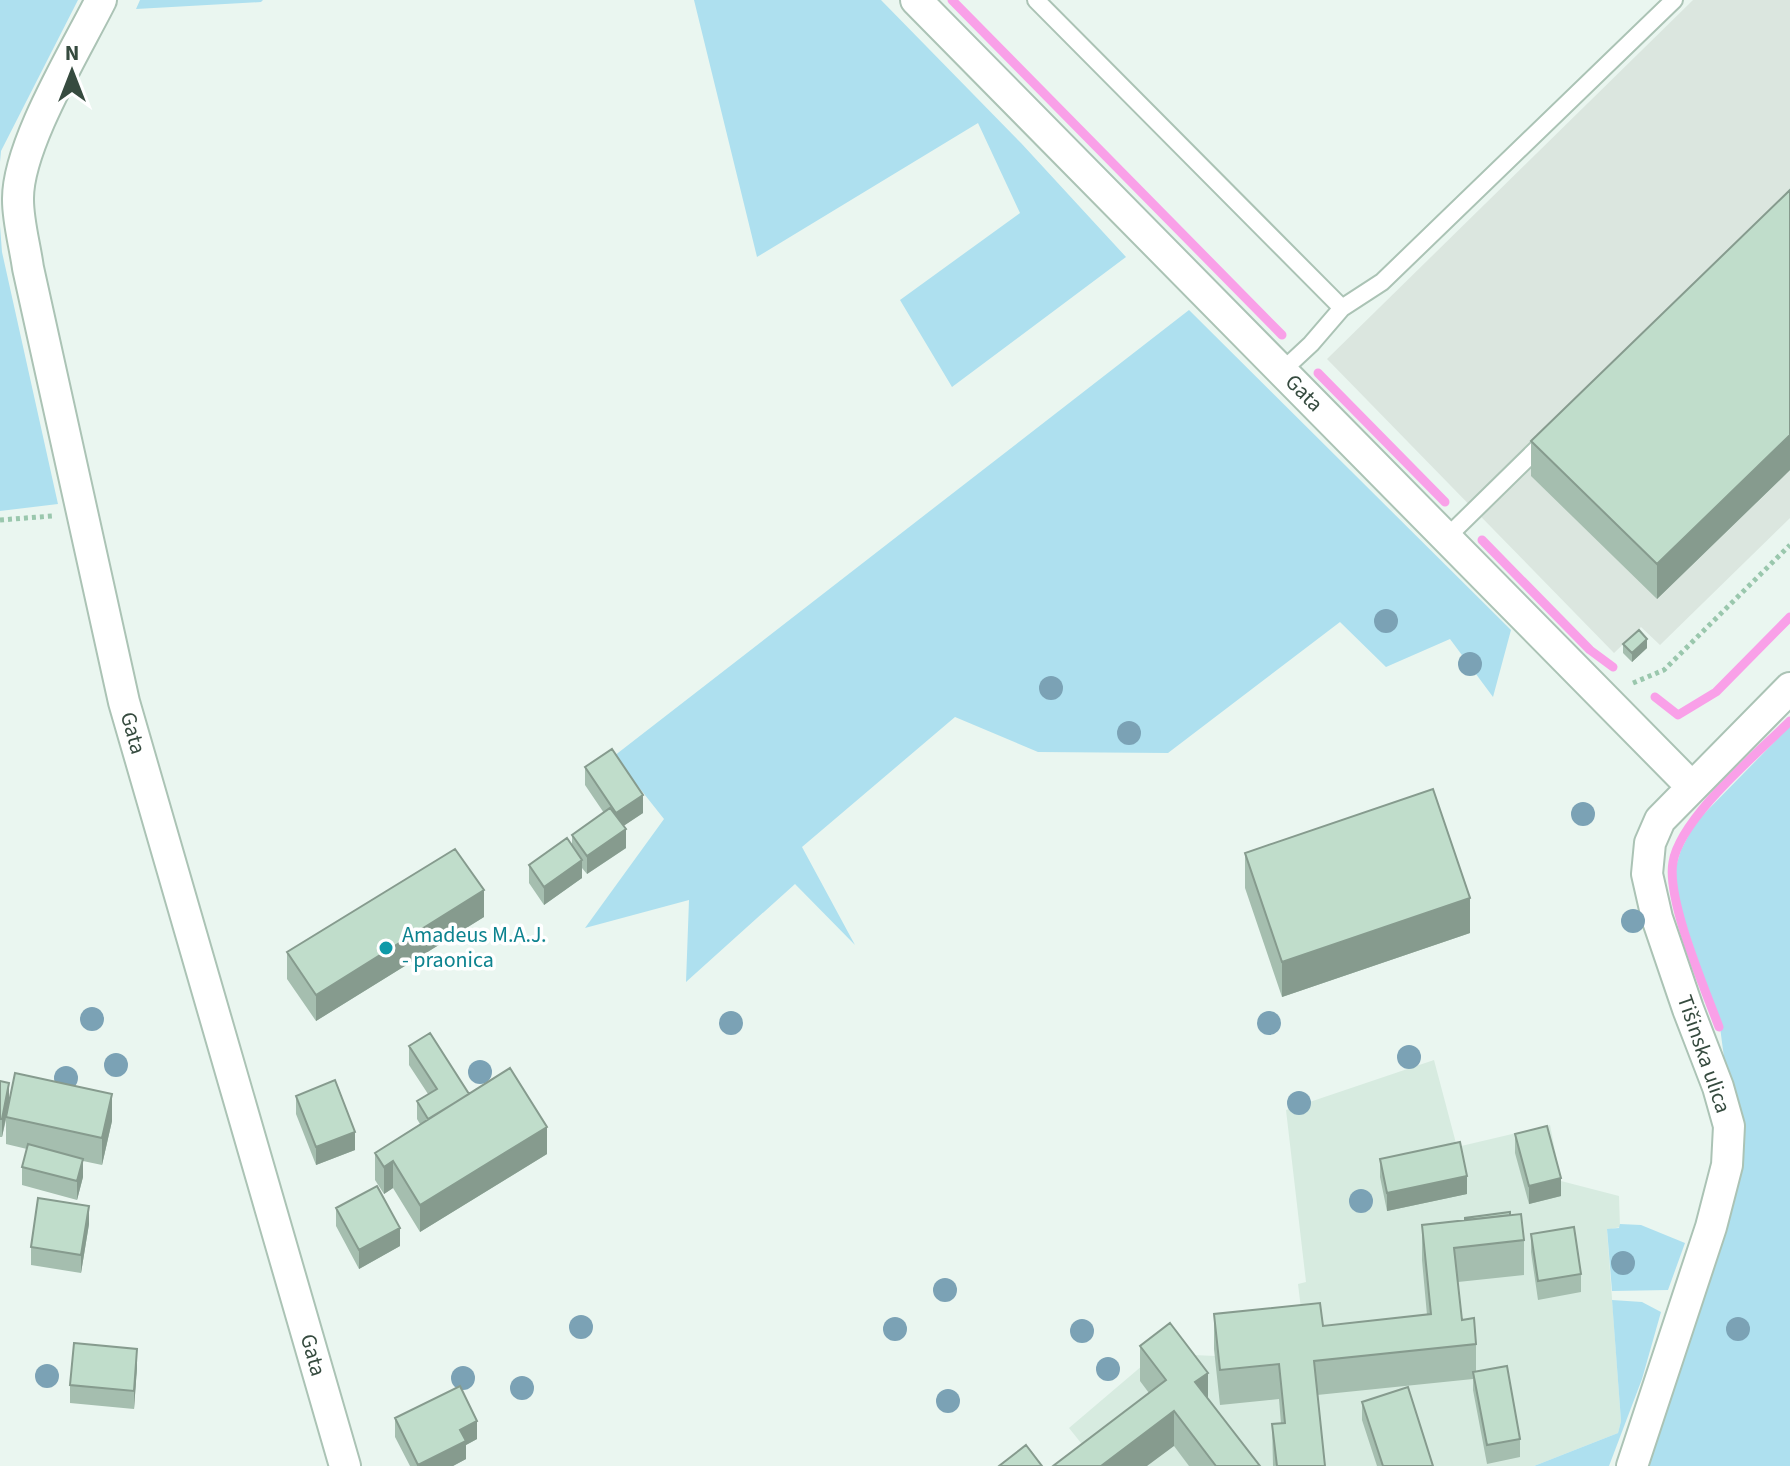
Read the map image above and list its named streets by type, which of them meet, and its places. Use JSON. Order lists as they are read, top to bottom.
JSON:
{
  "streets": {
    "street": ["Gata", "Tišinska ulica"]
  },
  "crossings": [
    ["Gata", "Tišinska ulica"]
  ],
  "places": ["Amadeus M.A.J. - praonica"],
  "north": "top"
}
